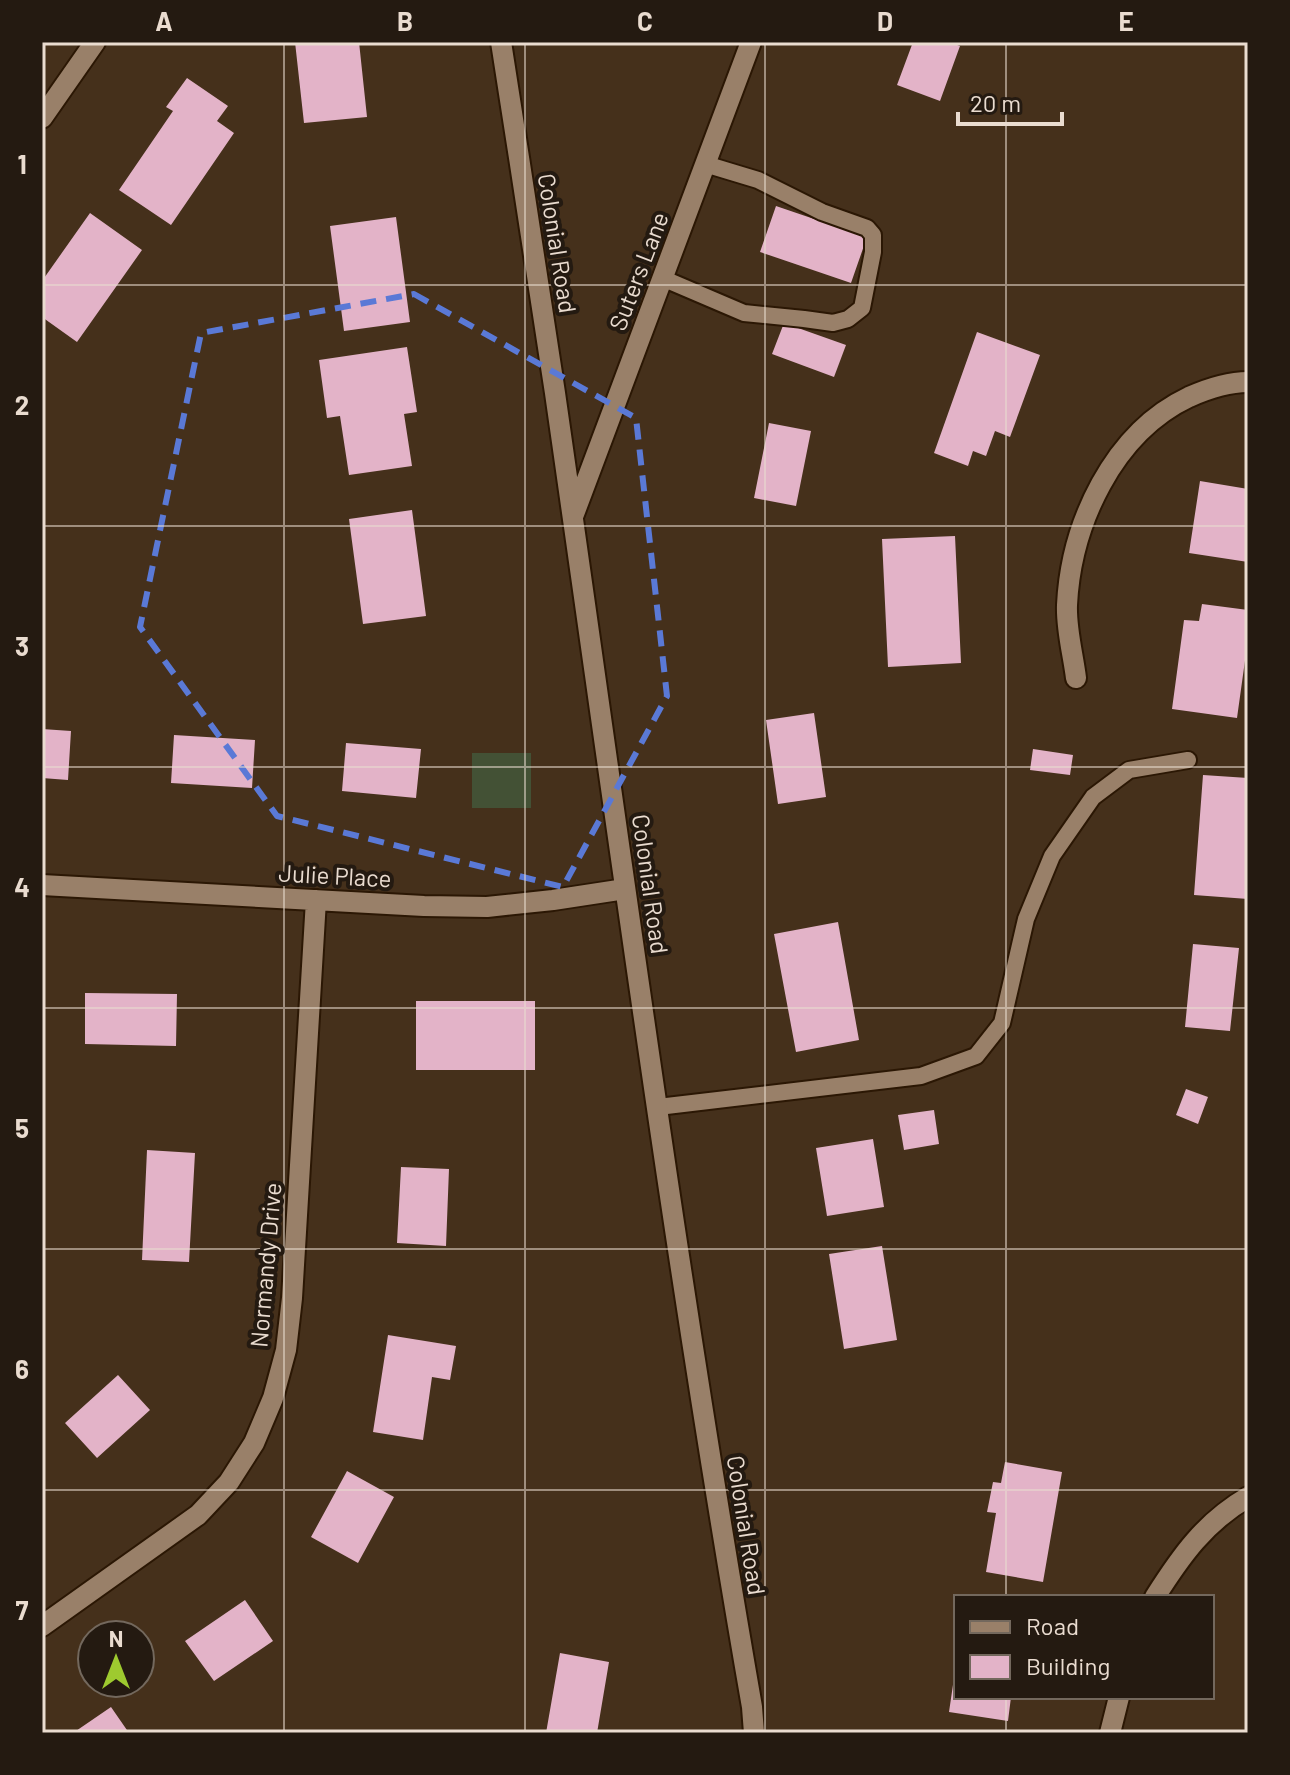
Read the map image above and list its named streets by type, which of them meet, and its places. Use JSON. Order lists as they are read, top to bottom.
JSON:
{
  "streets": {
    "street": [
      "Colonial Road",
      "Suters Lane",
      "Julie Place",
      "Normandy Drive"
    ]
  },
  "crossings": [
    ["Colonial Road", "Suters Lane"],
    ["Colonial Road", "Julie Place"],
    ["Julie Place", "Normandy Drive"]
  ],
  "legend": ["Road", "Building"],
  "scale_bar": "20 m",
  "north": "top",
  "grid": {
    "columns": [
      "A",
      "B",
      "C",
      "D",
      "E"
    ],
    "rows": [
      "1",
      "2",
      "3",
      "4",
      "5",
      "6",
      "7"
    ]
  }
}
